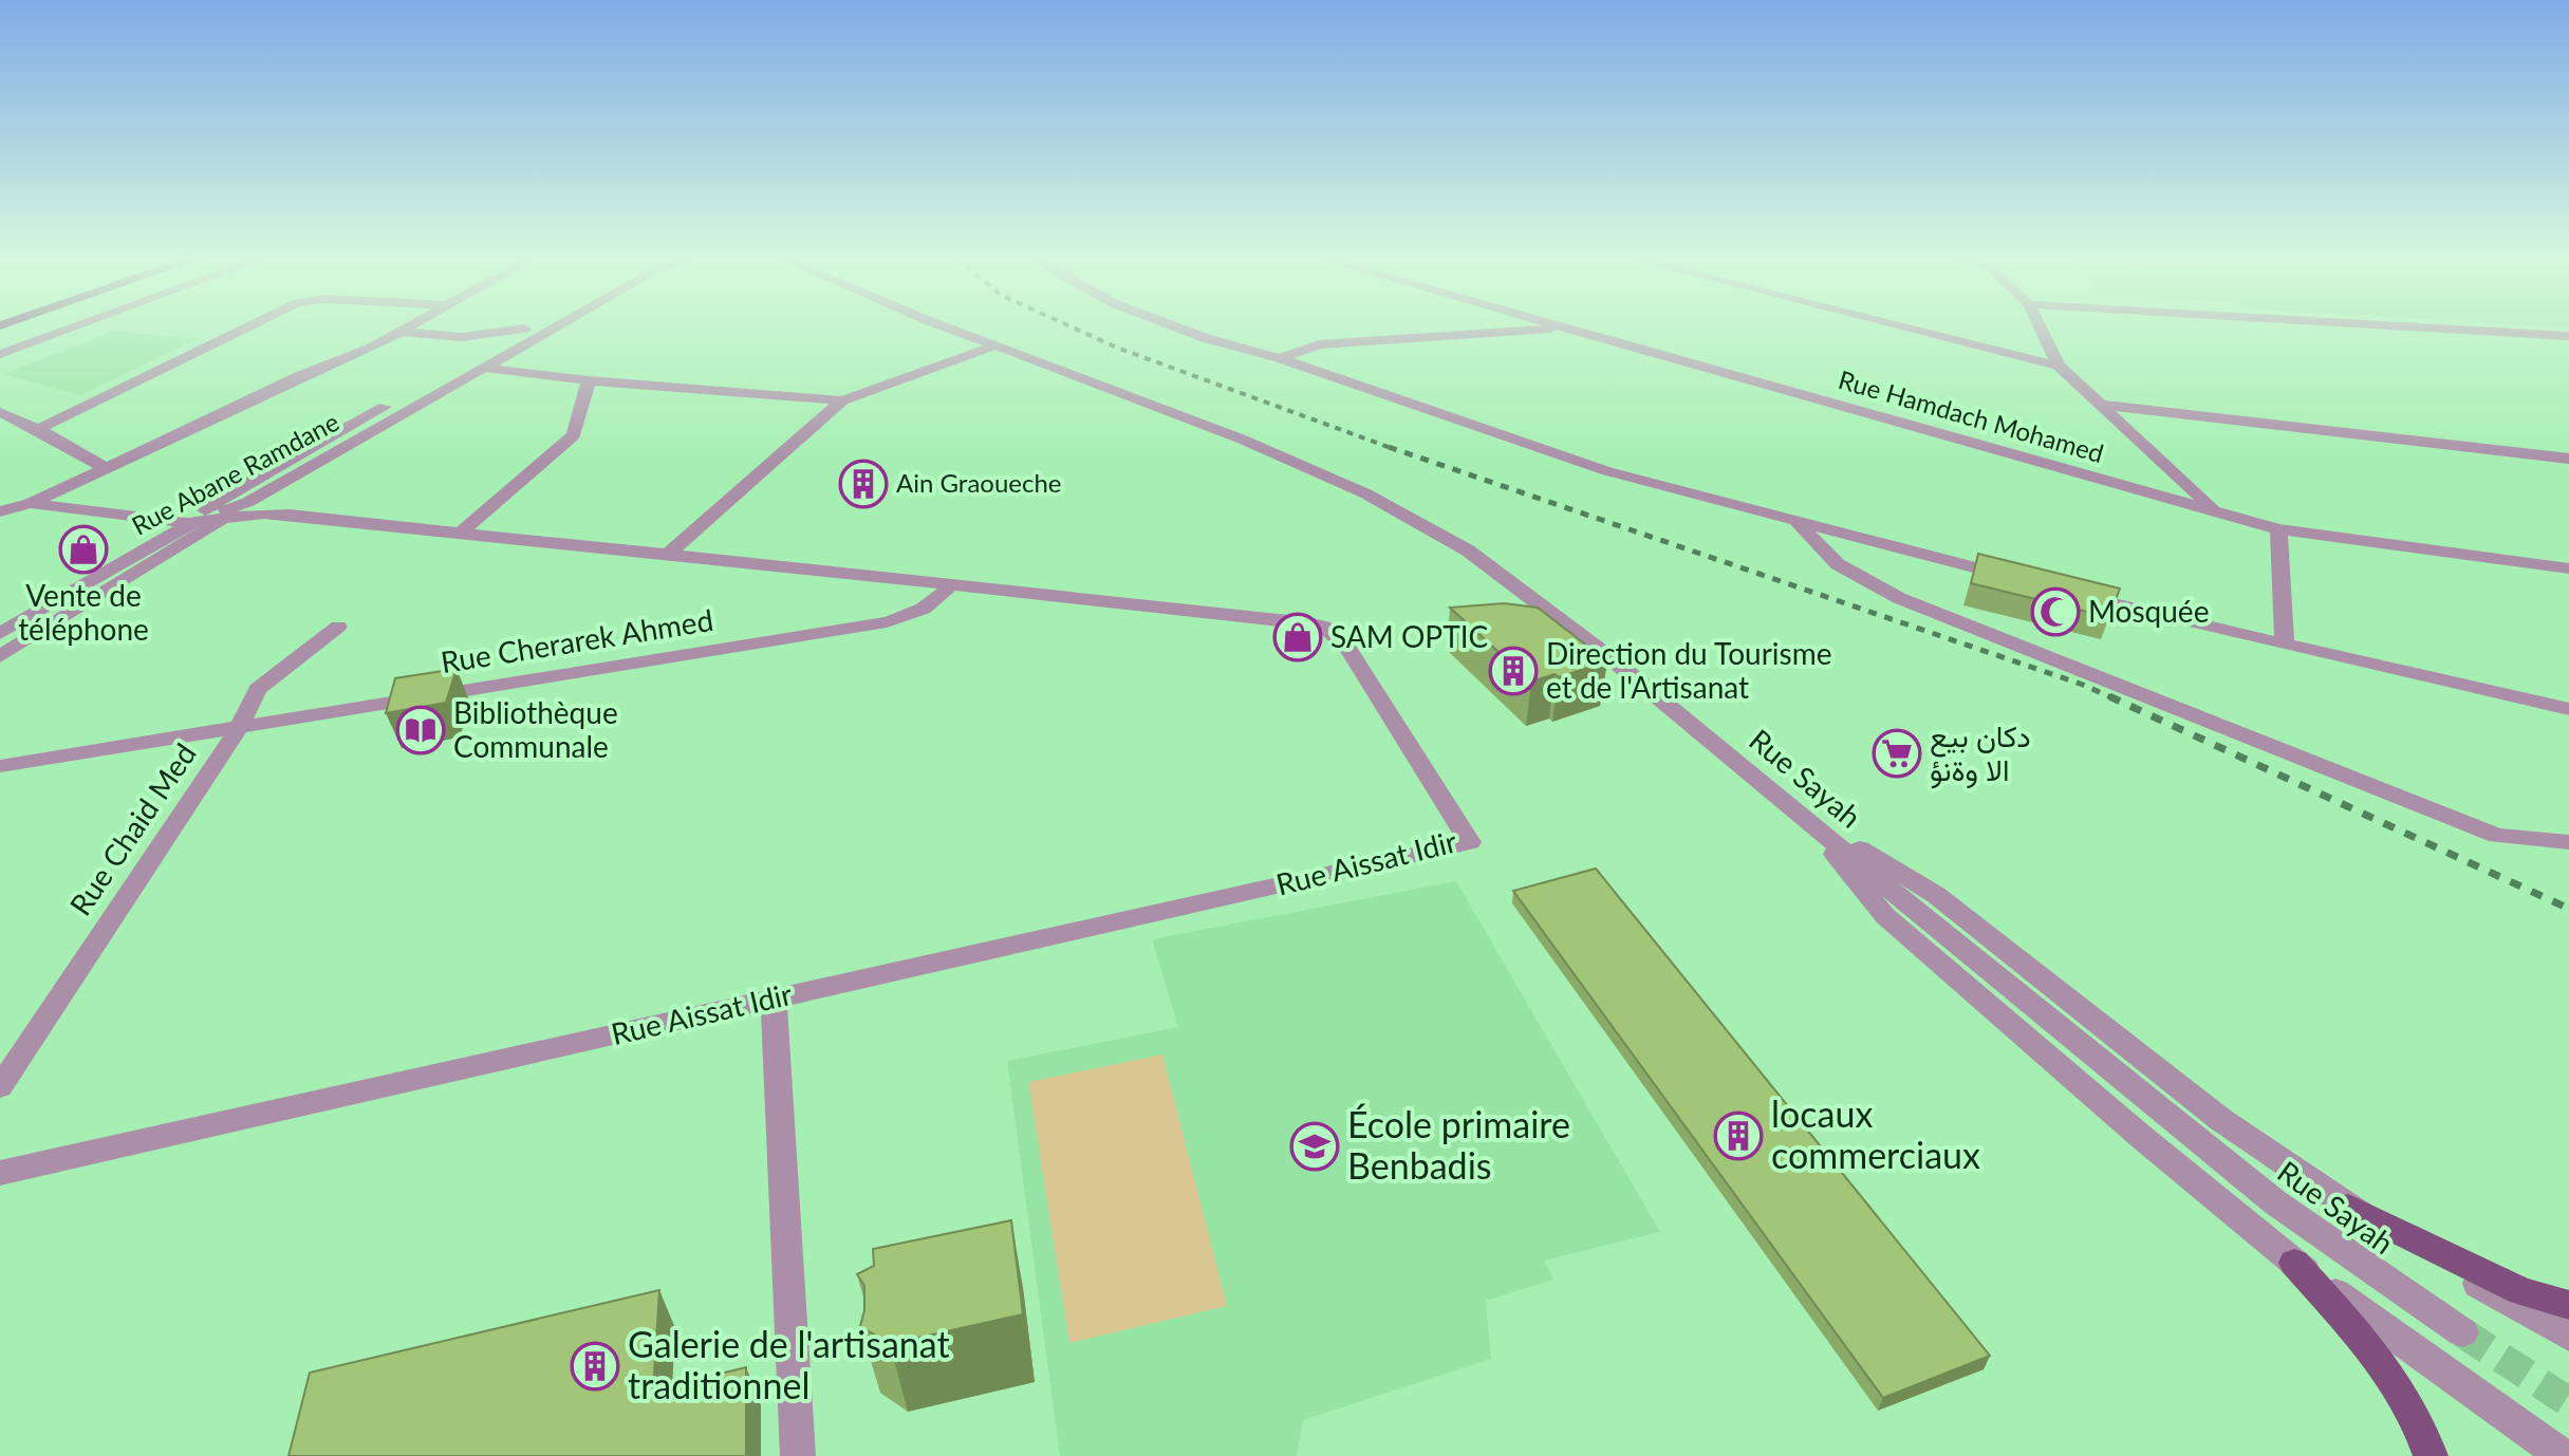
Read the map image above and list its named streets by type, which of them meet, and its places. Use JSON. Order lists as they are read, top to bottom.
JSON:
{
  "streets": {
    "street": [
      "Rue Hamdach Mohamed",
      "Rue Abane Ramdane",
      "Rue Cherarek Ahmed",
      "Rue Sayah",
      "Rue Chaid Med",
      "Rue Aissat Idir"
    ]
  },
  "crossings": [
    ["Rue Abane Ramdane", "Rue Aissat Idir"],
    ["Rue Cherarek Ahmed", "Rue Chaid Med"],
    ["Rue Cherarek Ahmed", "Rue Aissat Idir"]
  ],
  "places": {
    "building": [
      "Ain Graoueche",
      "Direction du Tourisme et de l'Artisanat",
      "locaux commerciaux",
      "Galerie de l'artisanat traditionnel"
    ],
    "shop": ["Vente de téléphone", "SAM OPTIC"],
    "mosque": ["Mosquée"],
    "library": ["Bibliothèque Communale"],
    "supermarket": ["دكان بيع الا وةنؤ"],
    "school or university": ["École primaire Benbadis"]
  }
}
